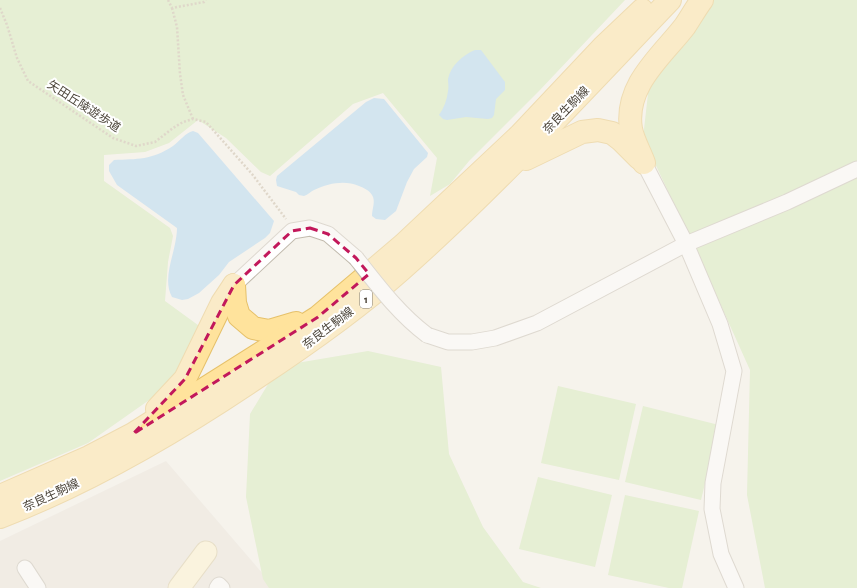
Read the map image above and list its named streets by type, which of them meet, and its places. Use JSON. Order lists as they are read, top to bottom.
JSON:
{
  "streets": {
    "main road": ["奈良生駒線", "1"],
    "path": ["矢田丘陵遊歩道"]
  }
}
